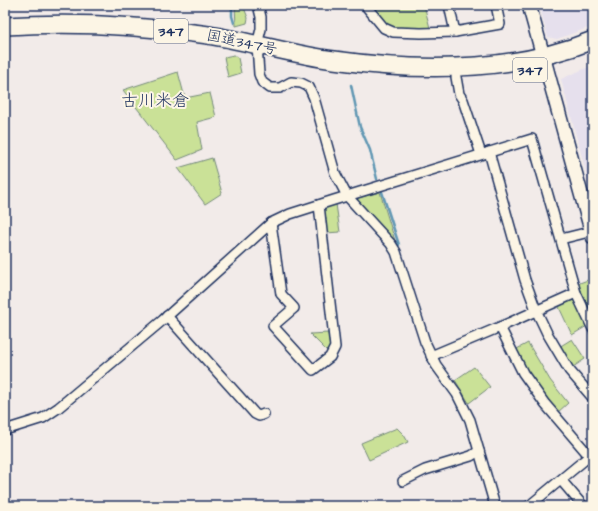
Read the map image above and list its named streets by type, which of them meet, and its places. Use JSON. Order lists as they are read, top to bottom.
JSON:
{
  "streets": {
    "highway": ["347", "国道347号"]
  },
  "districts": ["古川米倉"]
}
